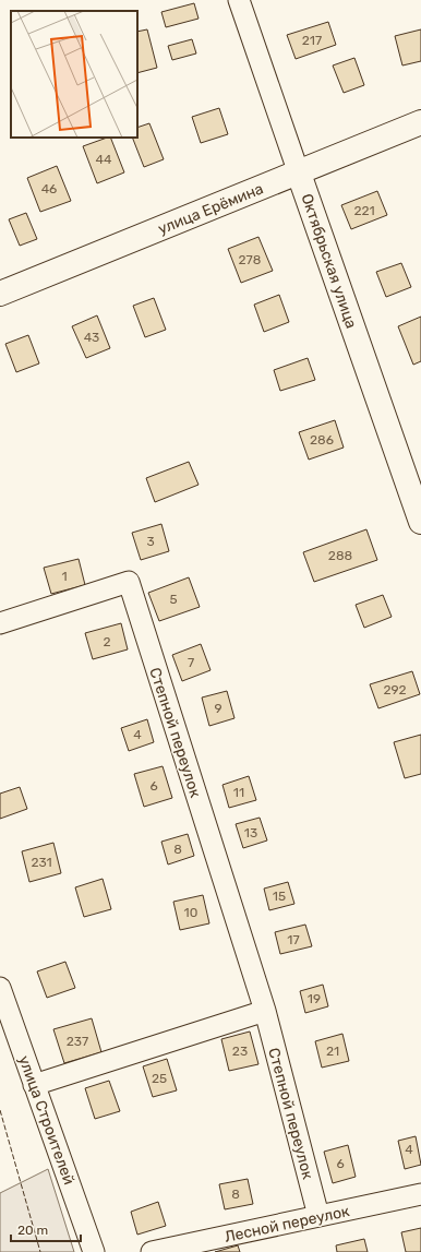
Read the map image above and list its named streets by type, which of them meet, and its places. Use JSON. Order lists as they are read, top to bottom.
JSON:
{
  "streets": {
    "street": [
      "улица Ерёмина",
      "Октябрьская улица",
      "Степной переулок",
      "улица Строителей",
      "Лесной переулок"
    ]
  },
  "crossings": [
    ["улица Ерёмина", "Октябрьская улица"],
    ["Степной переулок", "Лесной переулок"]
  ],
  "house_numbers": [
    "217",
    "44",
    "46",
    "221",
    "278",
    "43",
    "286",
    "3",
    "288",
    "1",
    "5",
    "2",
    "7",
    "292",
    "9",
    "4",
    "6",
    "11",
    "13",
    "8",
    "231",
    "15",
    "10",
    "17",
    "19",
    "237",
    "23",
    "21",
    "25",
    "4",
    "6",
    "8"
  ],
  "scale_bar": "20 m"
}
